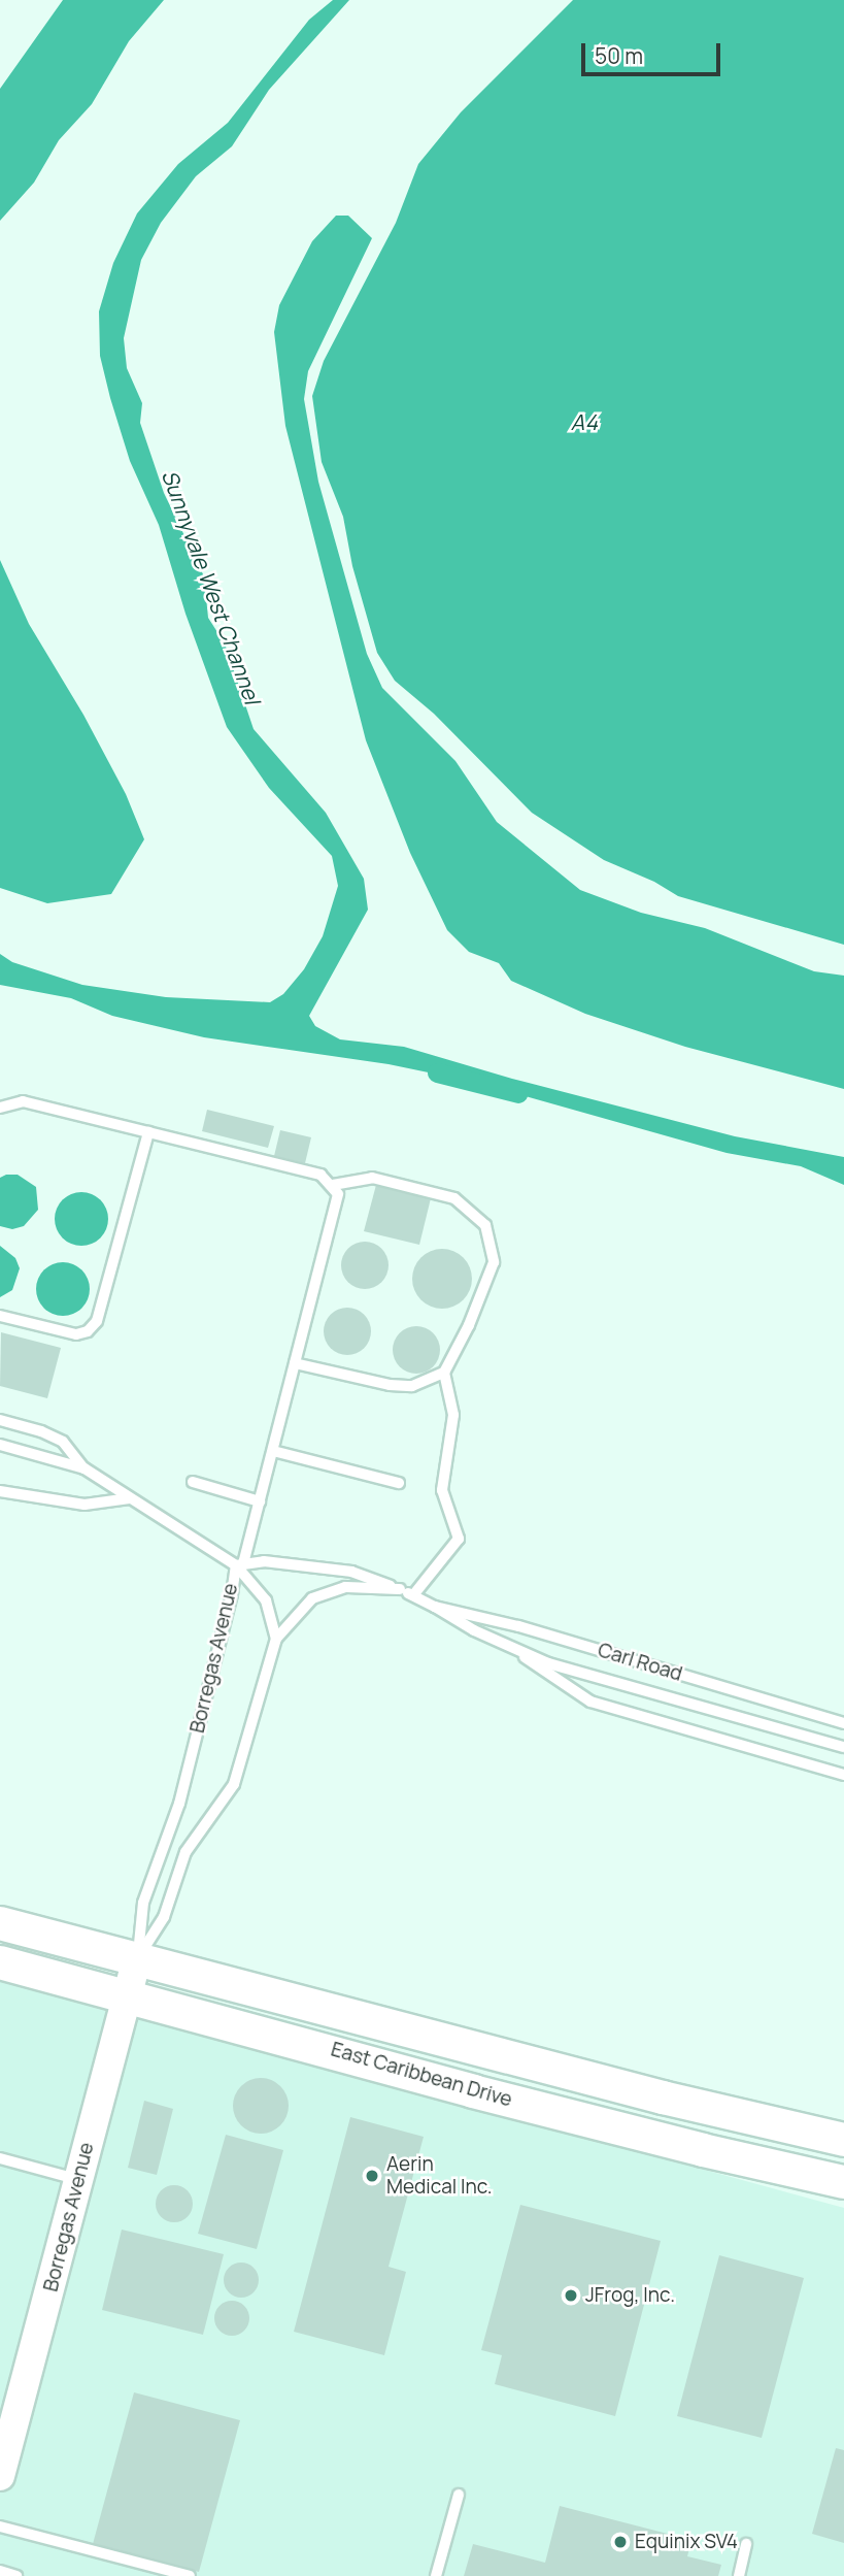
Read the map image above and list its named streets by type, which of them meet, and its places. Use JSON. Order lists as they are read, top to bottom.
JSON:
{
  "streets": {
    "main road": ["East Caribbean Drive"],
    "street": ["Borregas Avenue"],
    "lane": ["Carl Road"]
  },
  "crossings": [
    ["Borregas Avenue", "Carl Road"],
    ["Borregas Avenue", "East Caribbean Drive"]
  ],
  "water": ["A4", "Sunnyvale West Channel"],
  "places": ["Aerin Medical Inc.", "JFrog, Inc.", "Equinix SV4"],
  "scale_bar": "50 m"
}
